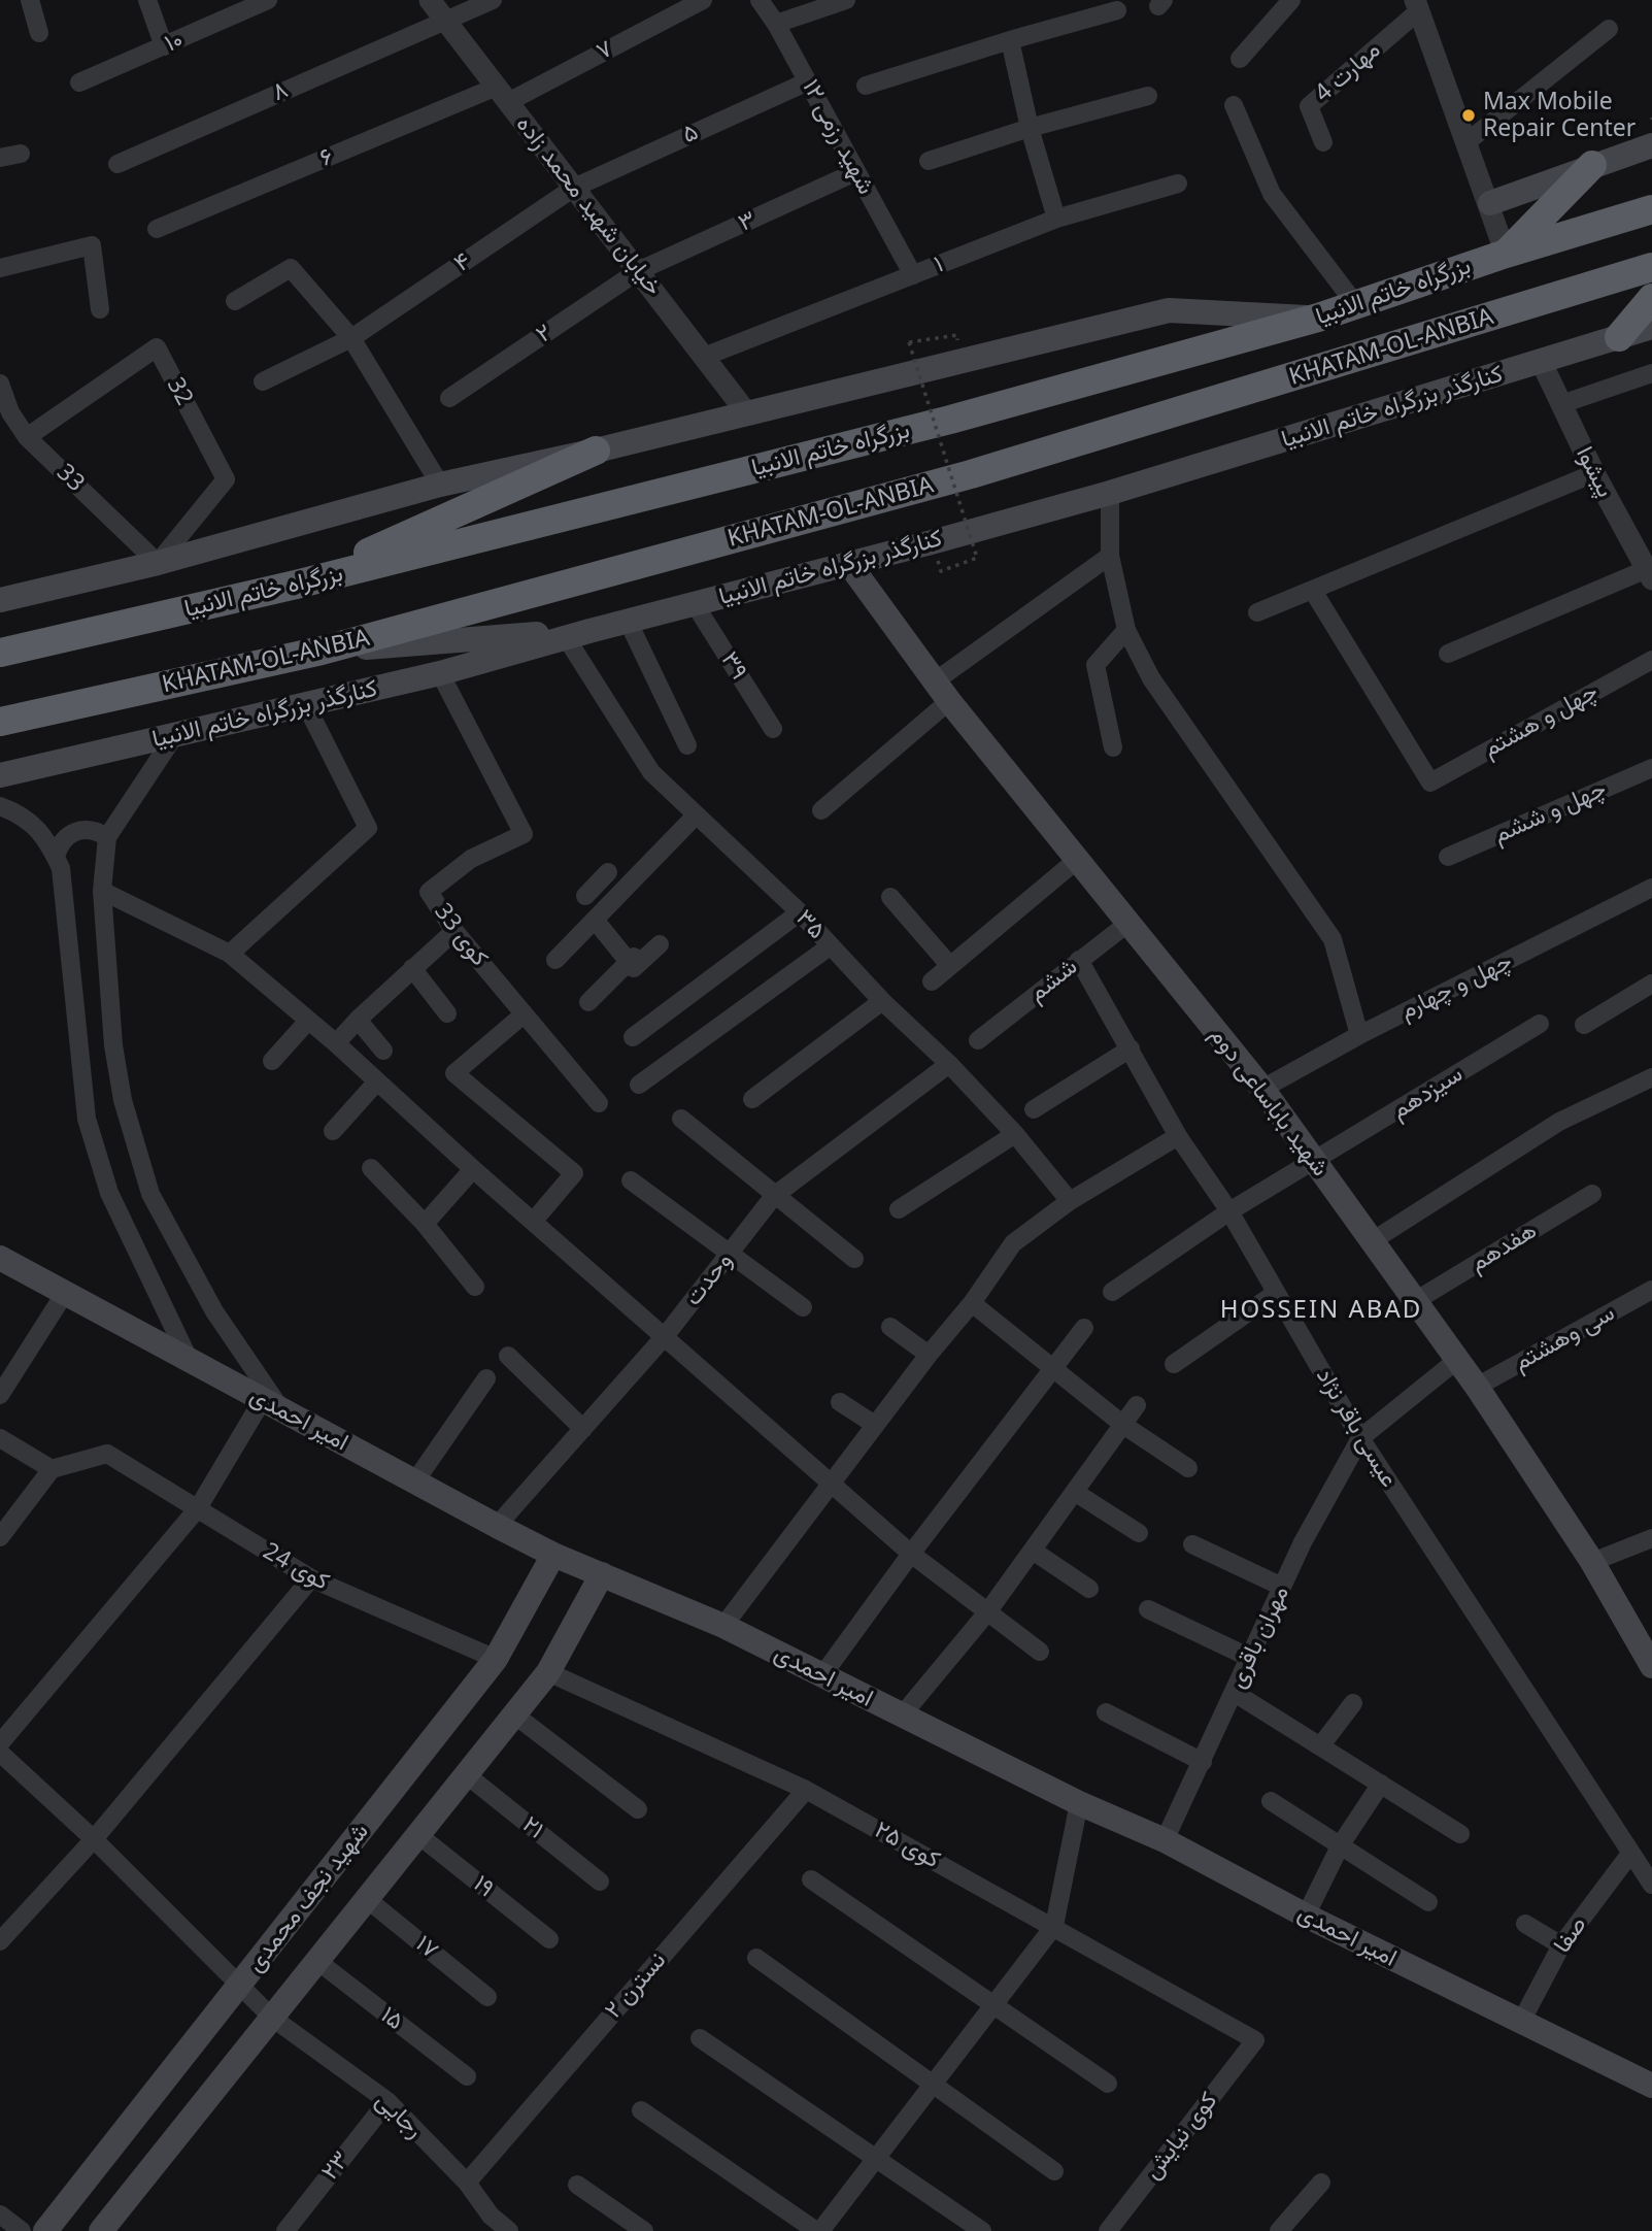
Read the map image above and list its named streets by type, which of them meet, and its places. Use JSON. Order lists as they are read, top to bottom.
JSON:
{
  "streets": {
    "highway": ["بزرگراه خاتم الانبیا", "KHATAM-OL-ANBIA"],
    "main road": [
      "کنارگذر بزرگراه خاتم الانبیا",
      "شهید باباساعی دوم",
      "امیر احمدی",
      "شهید نجف محمدی"
    ],
    "street": [
      "۱۰",
      "۷",
      "مهارت 4",
      "۸",
      "۵",
      "شهید رزمی ۱۲",
      "۶",
      "خیابان شهید محمد زاده",
      "۳",
      "۴",
      "۱",
      "۲",
      "32",
      "پیشوا",
      "33",
      "۳۹",
      "چهل و هشتم",
      "چهل و ششم",
      "۳۵",
      "کوی 33",
      "ششم",
      "چهل و چهارم",
      "سیزدهم",
      "هفدهم",
      "وحدت",
      "سی وهشتم",
      "عیسی باقر نژاد",
      "کوی 24",
      "مهران باقری",
      "۲۱",
      "کوی ۲۵",
      "۱۹",
      "صفا",
      "۱۷",
      "نسترن ۲",
      "۱۵",
      "رجایی",
      "کوی نیایش",
      "۲۳"
    ]
  },
  "crossings": [
    ["۷", "۶"],
    ["۷", "خیابان شهید محمد زاده"],
    ["۸", "خیابان شهید محمد زاده"],
    ["۵", "شهید رزمی ۱۲"],
    ["۵", "خیابان شهید محمد زاده"],
    ["۵", "۴"],
    ["شهید رزمی ۱۲", "۳"],
    ["شهید رزمی ۱۲", "۱"],
    ["۶", "خیابان شهید محمد زاده"],
    ["خیابان شهید محمد زاده", "۳"],
    ["خیابان شهید محمد زاده", "۴"],
    ["خیابان شهید محمد زاده", "۱"],
    ["خیابان شهید محمد زاده", "۲"],
    ["۳", "۲"],
    ["32", "33"],
    ["کنارگذر بزرگراه خاتم الانبیا", "پیشوا"],
    ["کنارگذر بزرگراه خاتم الانبیا", "۳۹"],
    ["کنارگذر بزرگراه خاتم الانبیا", "۳۵"],
    ["کنارگذر بزرگراه خاتم الانبیا", "کوی 33"],
    ["کنارگذر بزرگراه خاتم الانبیا", "شهید باباساعی دوم"],
    ["۳۵", "وحدت"],
    ["ششم", "شهید باباساعی دوم"],
    ["ششم", "عیسی باقر نژاد"],
    ["چهل و چهارم", "شهید باباساعی دوم"],
    ["سیزدهم", "شهید باباساعی دوم"],
    ["سیزدهم", "عیسی باقر نژاد"],
    ["شهید باباساعی دوم", "هفدهم"],
    ["شهید باباساعی دوم", "سی وهشتم"],
    ["وحدت", "امیر احمدی"],
    ["امیر احمدی", "مهران باقری"],
    ["امیر احمدی", "شهید نجف محمدی"],
    ["امیر احمدی", "صفا"],
    ["عیسی باقر نژاد", "مهران باقری"],
    ["عیسی باقر نژاد", "صفا"],
    ["کوی 24", "شهید نجف محمدی"],
    ["۲۱", "شهید نجف محمدی"],
    ["کوی ۲۵", "شهید نجف محمدی"],
    ["کوی ۲۵", "نسترن ۲"],
    ["کوی ۲۵", "کوی نیایش"],
    ["۱۹", "شهید نجف محمدی"],
    ["شهید نجف محمدی", "۱۷"],
    ["شهید نجف محمدی", "۱۵"],
    ["شهید نجف محمدی", "رجایی"],
    ["نسترن ۲", "رجایی"],
    ["رجایی", "۲۳"]
  ],
  "districts": ["HOSSEIN ABAD"],
  "places": ["Max Mobile Repair Center"]
}
